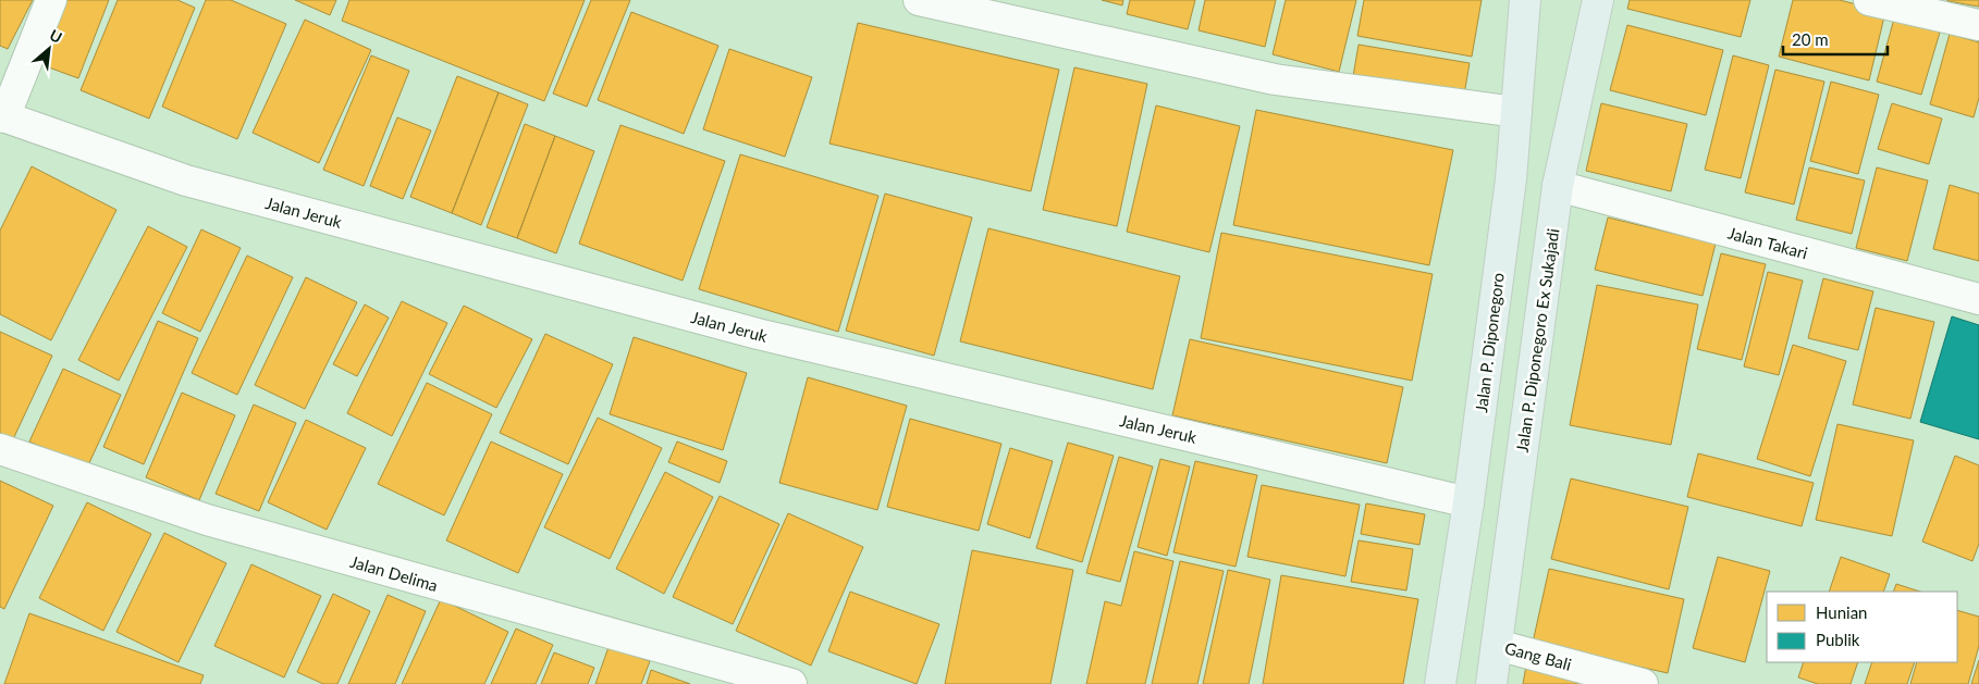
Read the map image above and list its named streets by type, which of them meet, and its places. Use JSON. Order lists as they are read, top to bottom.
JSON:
{
  "streets": {
    "main road": ["Jalan P. Diponegoro Ex Sukajadi", "Jalan P. Diponegoro"],
    "street": [
      "Jalan Jeruk",
      "Jalan Takari",
      "Jalan Delima",
      "Gang Bali"
    ]
  },
  "crossings": [
    ["Jalan Jeruk", "Jalan P. Diponegoro"],
    ["Jalan Takari", "Jalan P. Diponegoro Ex Sukajadi"],
    ["Jalan P. Diponegoro Ex Sukajadi", "Gang Bali"]
  ],
  "legend": ["Hunian", "Publik"],
  "scale_bar": "20 m",
  "north": "top right"
}
